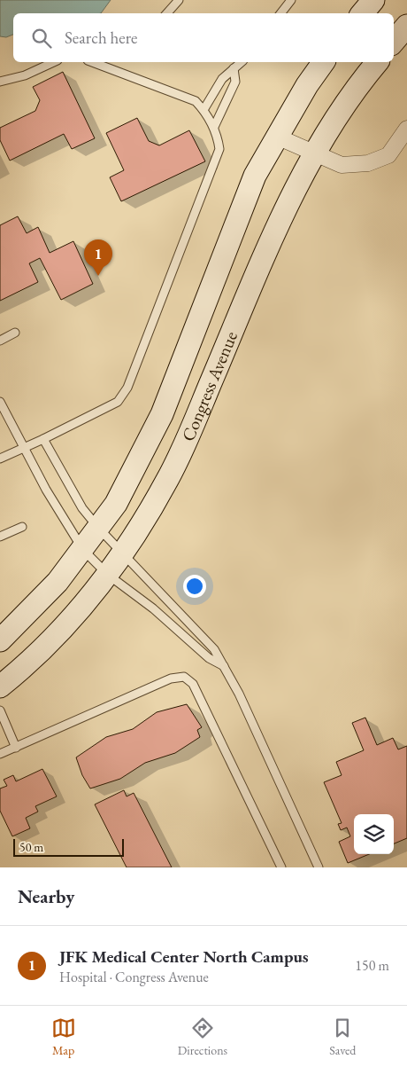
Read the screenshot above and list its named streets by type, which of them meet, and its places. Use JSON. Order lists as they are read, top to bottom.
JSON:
{
  "streets": {
    "street": ["Congress Avenue"]
  },
  "scale_bar": "50 m",
  "page": {
    "search": "Search here",
    "pins": "1",
    "scale": "50 m",
    "heading": "Nearby",
    "list": [
      {
        "mark": "1",
        "name": "JFK Medical Center North Campus",
        "note": "Hospital · Congress Avenue",
        "value": "150 m"
      }
    ],
    "nav": ["Map", "Directions", "Saved"]
  }
}
